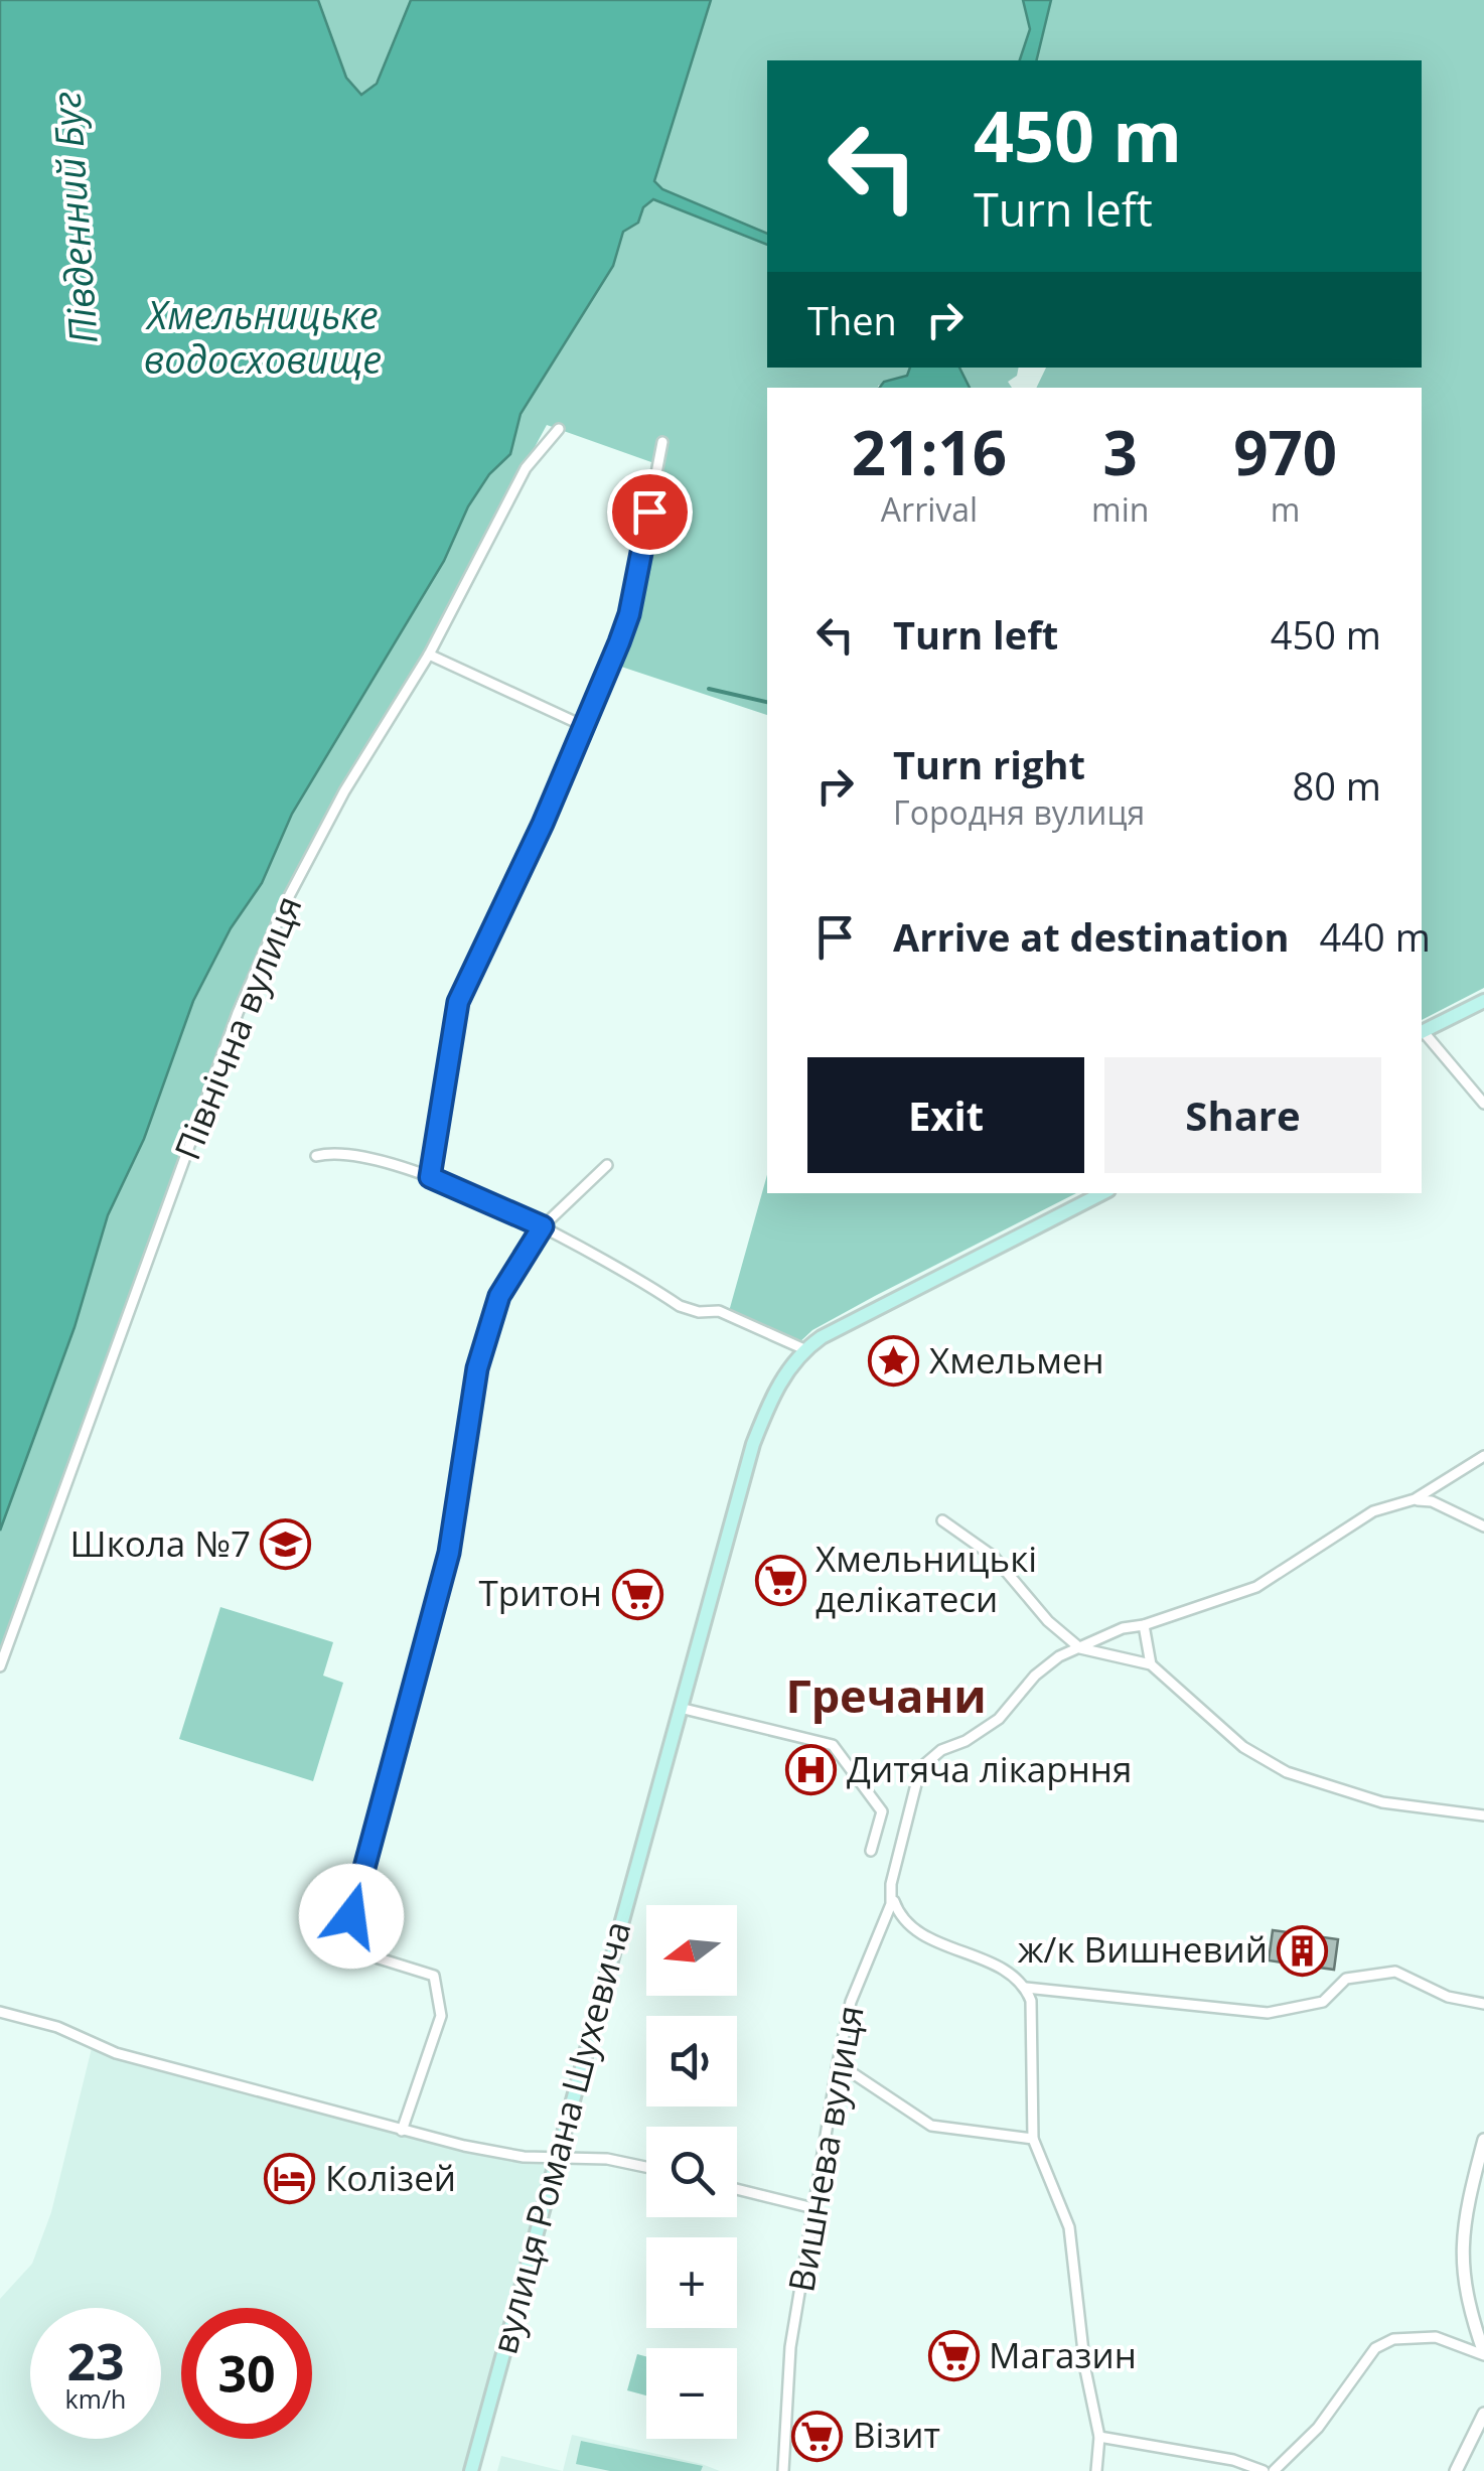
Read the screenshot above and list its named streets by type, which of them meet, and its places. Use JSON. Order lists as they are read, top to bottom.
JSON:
{
  "streets": {
    "main road": ["вулиця Романа Шухевича"],
    "street": ["Північна вулиця", "Вишнева вулиця"]
  },
  "districts": ["Гречани"],
  "water": ["Південний Буг", "Хмельницьке водосховище"],
  "places": {
    "place": ["Хмельмен"],
    "school or university": ["Школа №7"],
    "supermarket": [
      "Хмельницькі делікатеси",
      "Тритон",
      "Магазин",
      "Візит"
    ],
    "hospital": ["Дитяча лікарння"],
    "building": ["ж/к Вишневий"],
    "hotel": ["Колізей"]
  },
  "north": "left",
  "page": {
    "turn": ["450 m", "Turn left"],
    "then": "Then",
    "eta": [
      "21:16",
      "Arrival",
      "3",
      "min",
      "970",
      "m"
    ],
    "list": [
      {
        "name": "Turn left",
        "value": "450 m"
      },
      {
        "name": "Turn right",
        "note": "Городня вулиця",
        "value": "80 m"
      },
      {
        "name": "Arrive at destination",
        "value": "440 m"
      }
    ],
    "buttons": ["Exit", "Share"],
    "map_buttons": ["+", "−"],
    "speed": "23 km/h",
    "limit": "30"
  }
}
